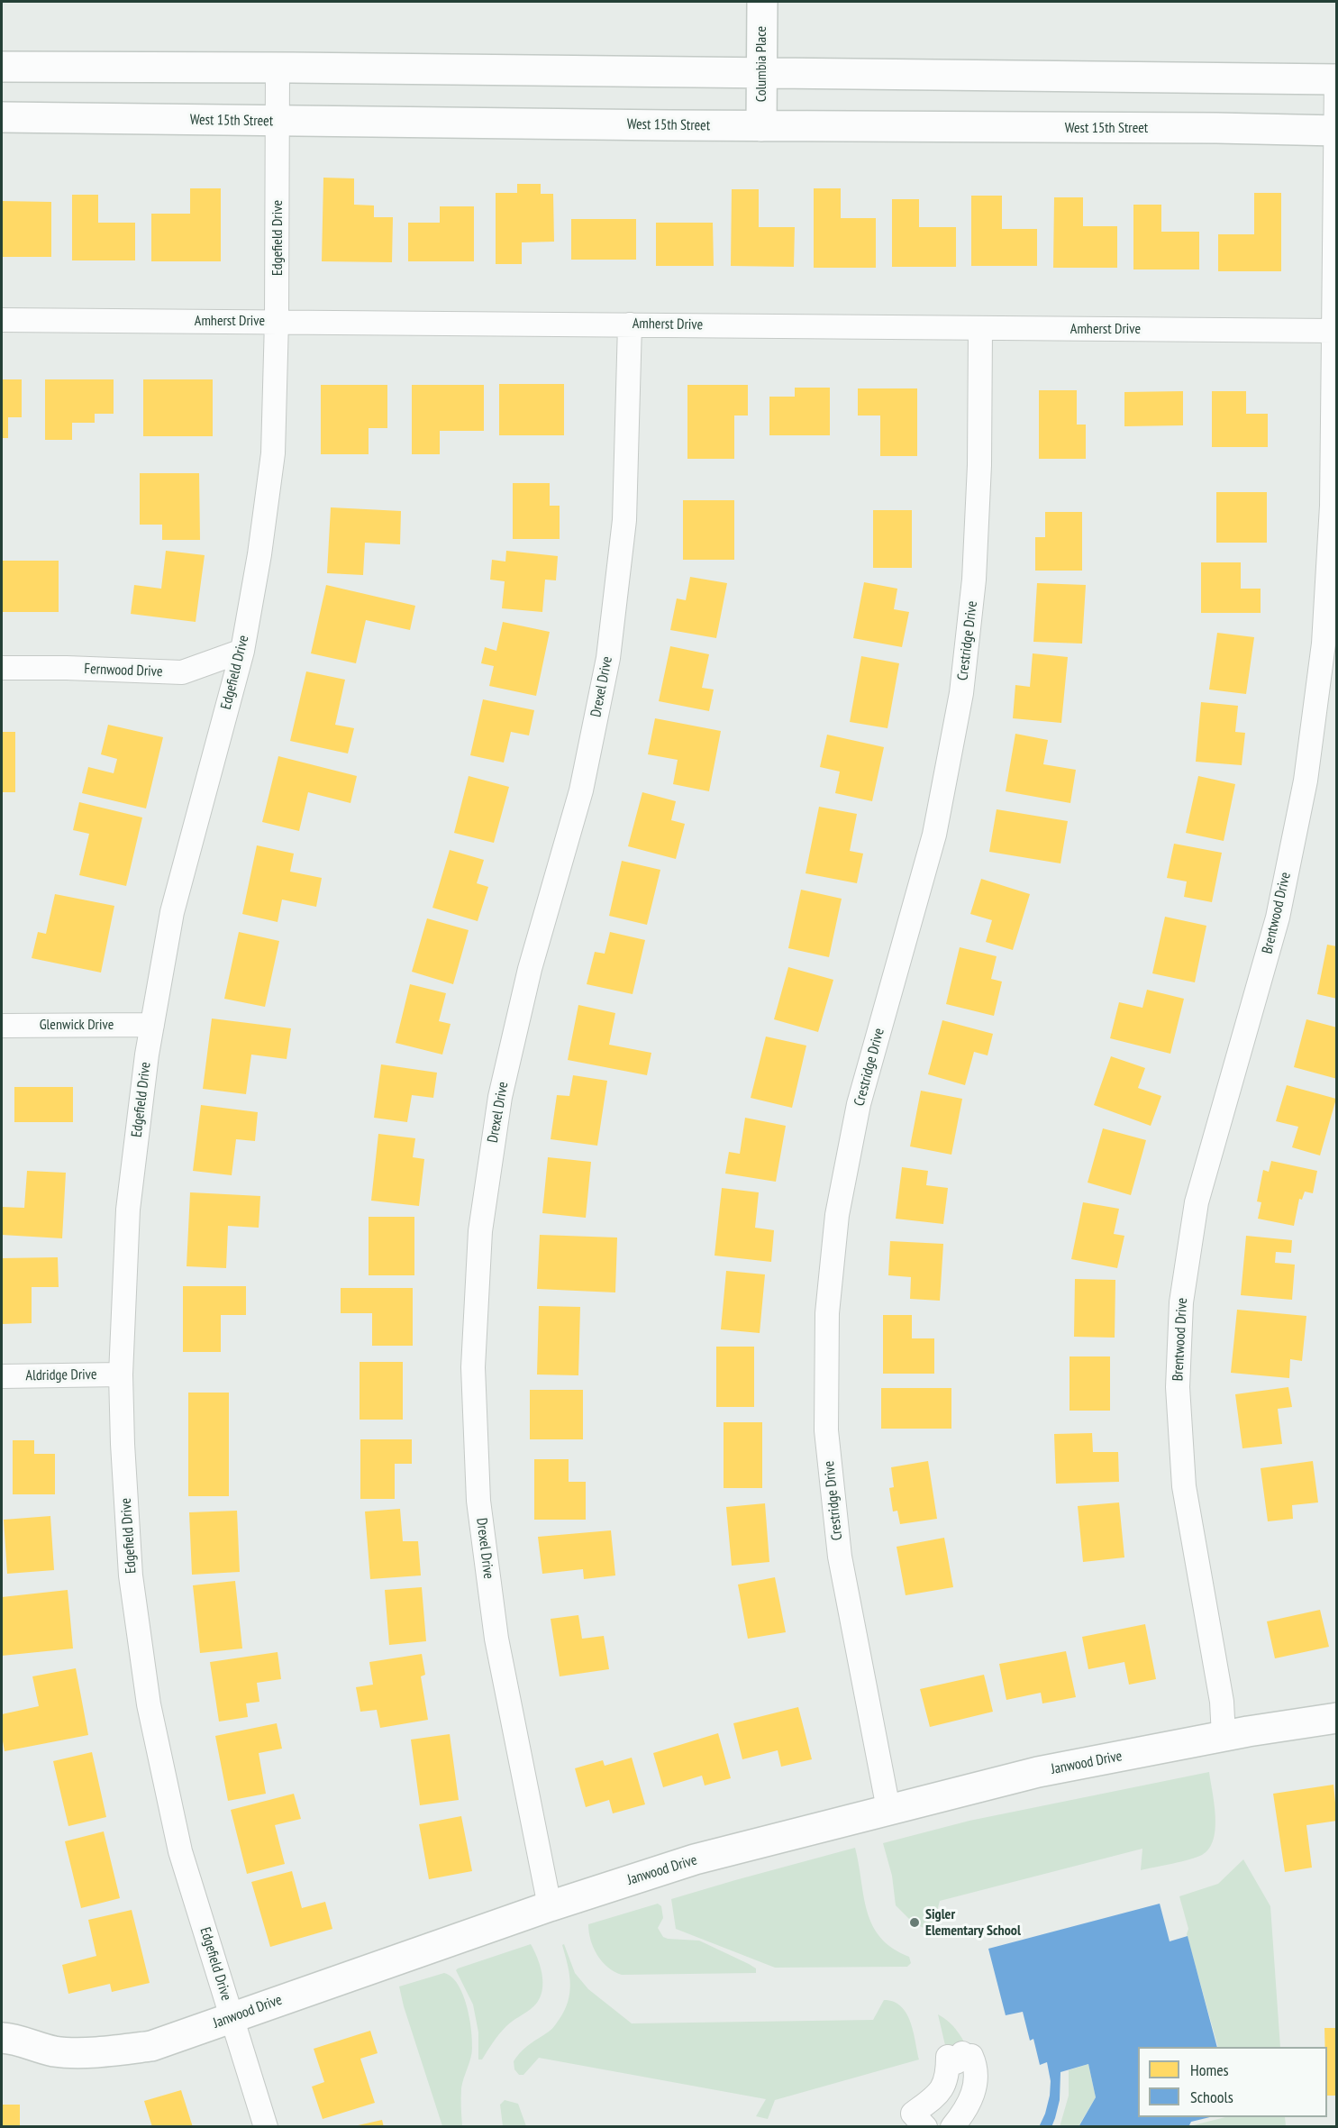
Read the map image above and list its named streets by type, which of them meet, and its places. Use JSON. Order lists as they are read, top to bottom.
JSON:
{
  "streets": {
    "main road": ["Columbia Place", "West 15th Street", "Janwood Drive"],
    "street": [
      "Edgefield Drive",
      "Amherst Drive",
      "Crestridge Drive",
      "Fernwood Drive",
      "Drexel Drive",
      "Brentwood Drive",
      "Glenwick Drive",
      "Aldridge Drive"
    ]
  },
  "crossings": [
    ["Columbia Place", "West 15th Street"],
    ["West 15th Street", "Edgefield Drive"],
    ["West 15th Street", "Brentwood Drive"],
    ["Edgefield Drive", "Amherst Drive"],
    ["Edgefield Drive", "Fernwood Drive"],
    ["Edgefield Drive", "Glenwick Drive"],
    ["Edgefield Drive", "Aldridge Drive"],
    ["Edgefield Drive", "Janwood Drive"],
    ["Amherst Drive", "Crestridge Drive"],
    ["Amherst Drive", "Drexel Drive"],
    ["Amherst Drive", "Brentwood Drive"],
    ["Crestridge Drive", "Janwood Drive"],
    ["Drexel Drive", "Janwood Drive"],
    ["Brentwood Drive", "Janwood Drive"]
  ],
  "places": ["Sigler Elementary School"],
  "legend": ["Homes", "Schools"]
}
